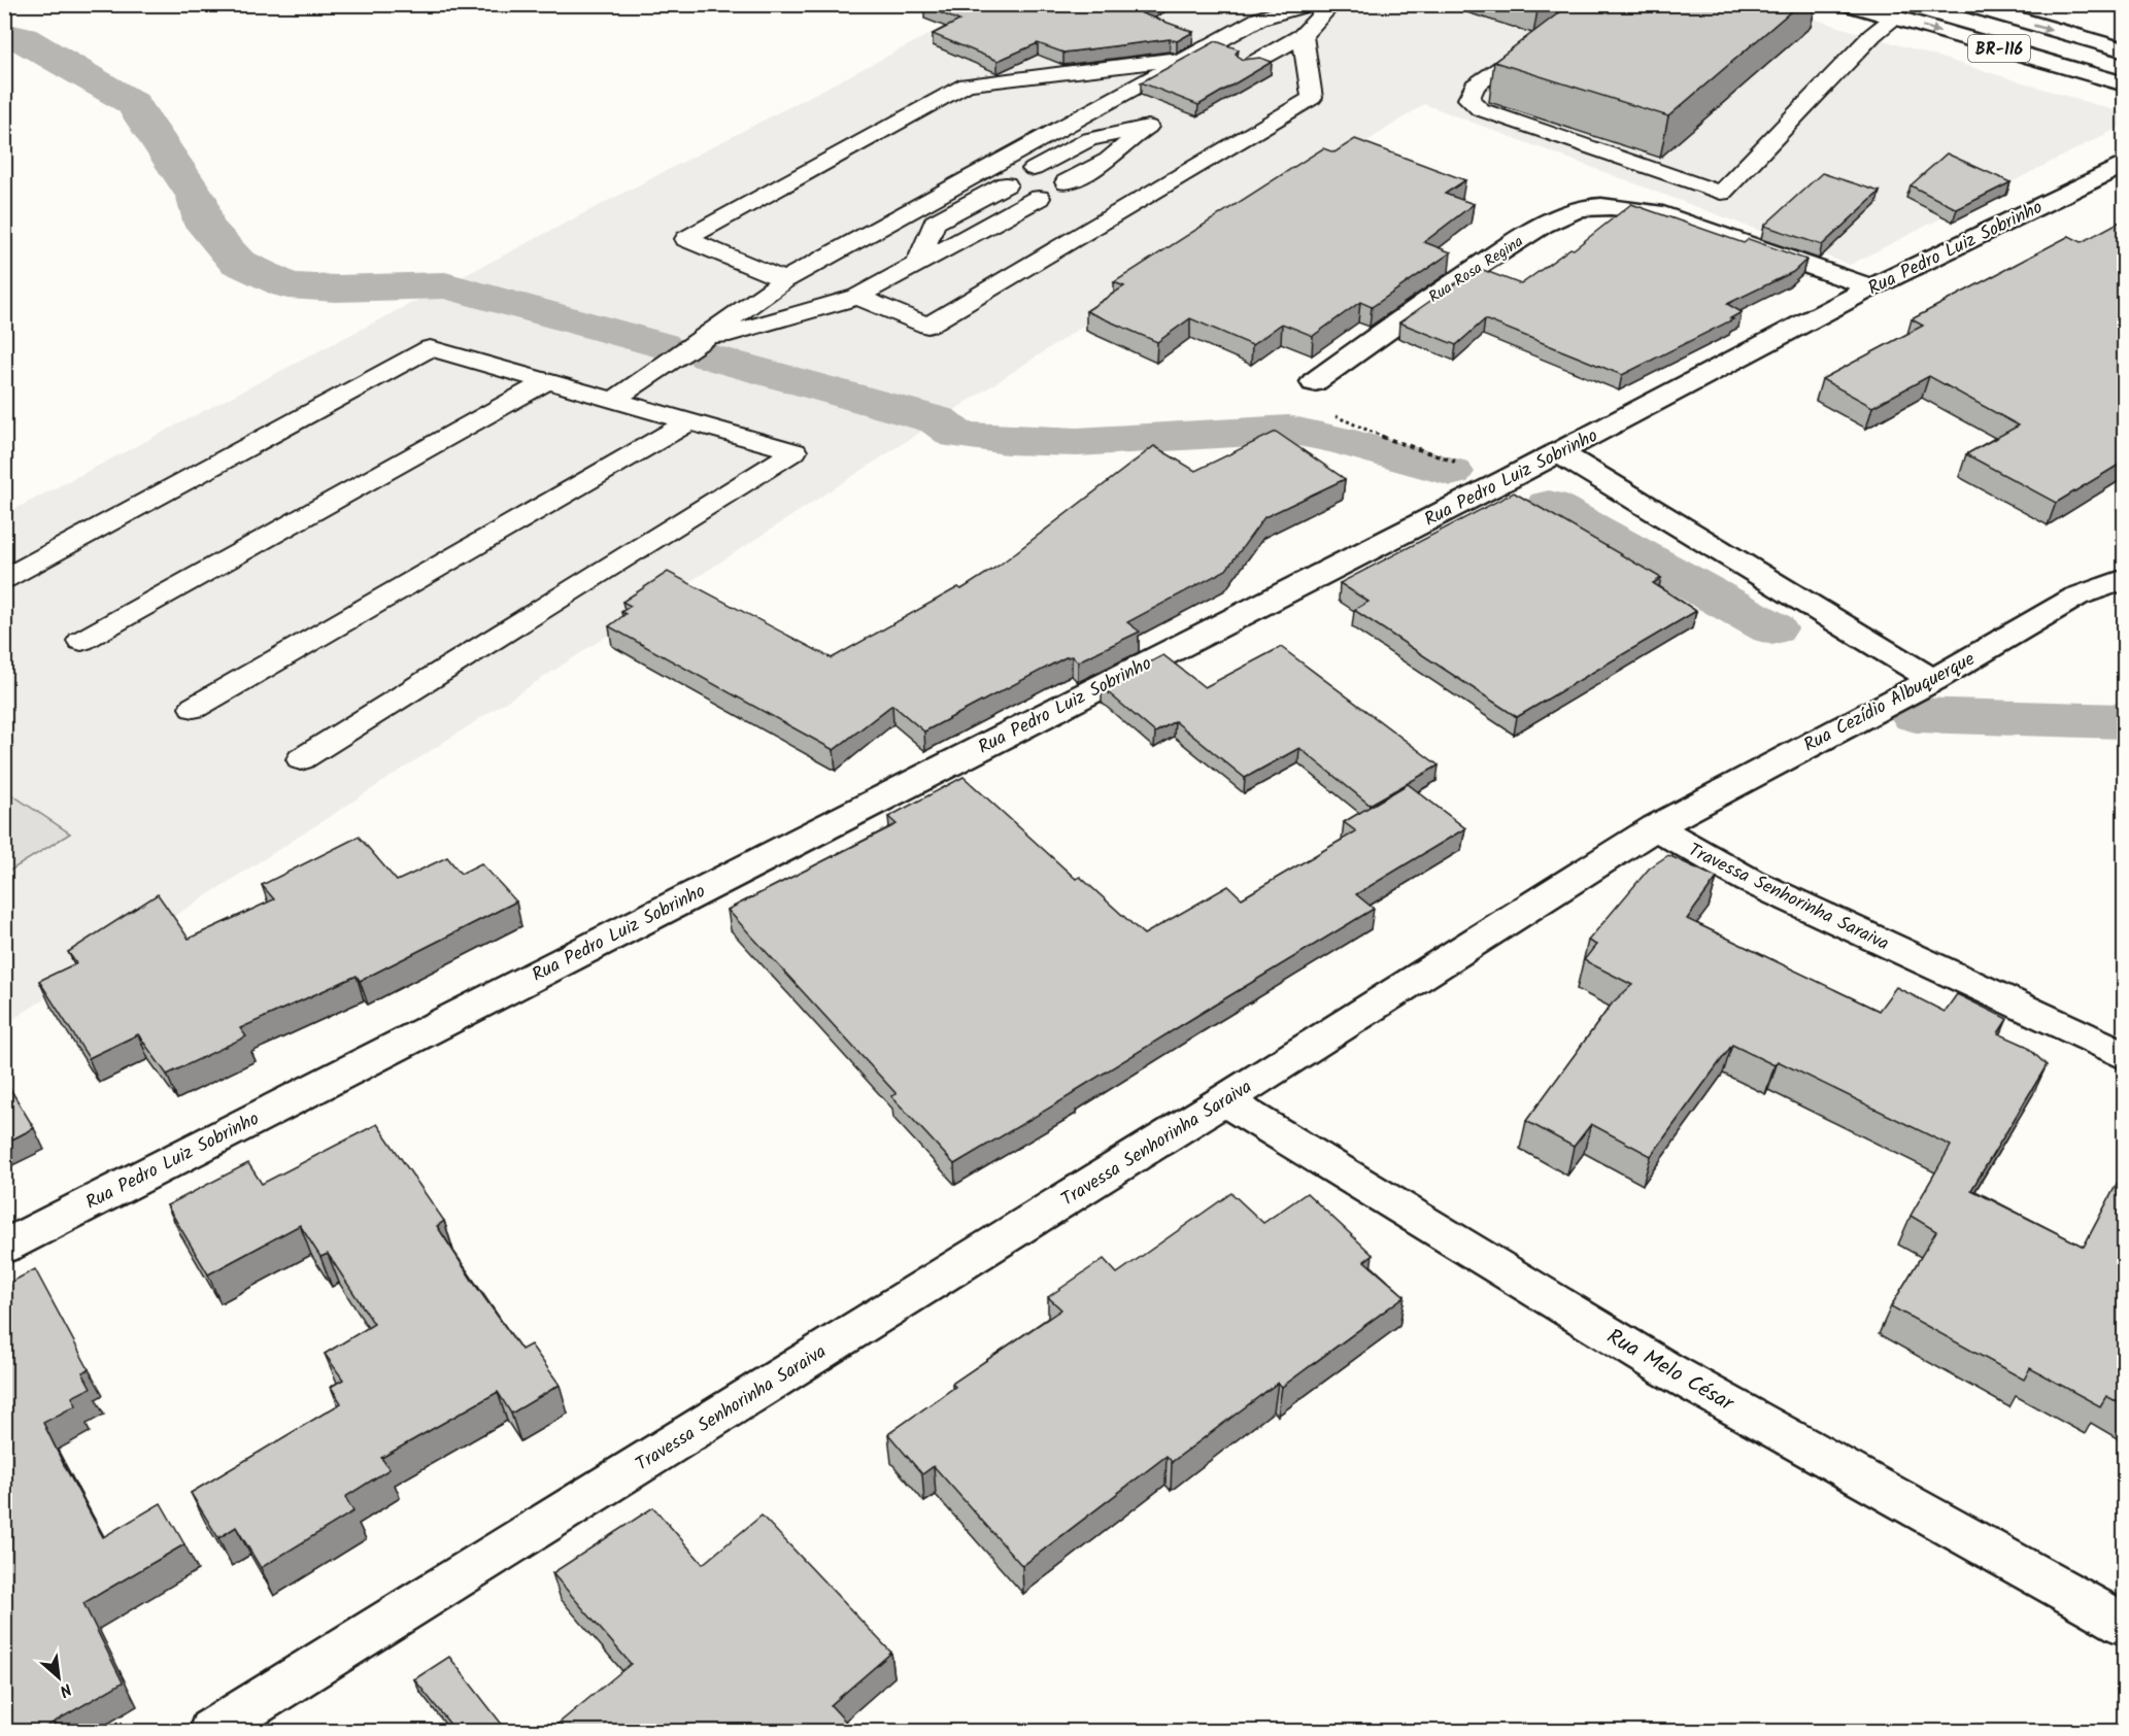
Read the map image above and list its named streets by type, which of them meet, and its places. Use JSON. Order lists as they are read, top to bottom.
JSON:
{
  "streets": {
    "main road": [
      "BR-116",
      "Rua Pedro Luiz Sobrinho",
      "Rua Rosa Regina",
      "Rua Cezídio Albuquerque",
      "Travessa Senhorinha Saraiva",
      "Rua Melo César"
    ]
  },
  "crossings": [
    ["Rua Pedro Luiz Sobrinho", "Rua Rosa Regina"],
    ["Rua Cezídio Albuquerque", "Travessa Senhorinha Saraiva"],
    ["Travessa Senhorinha Saraiva", "Rua Melo César"]
  ],
  "north": "bottom right"
}
